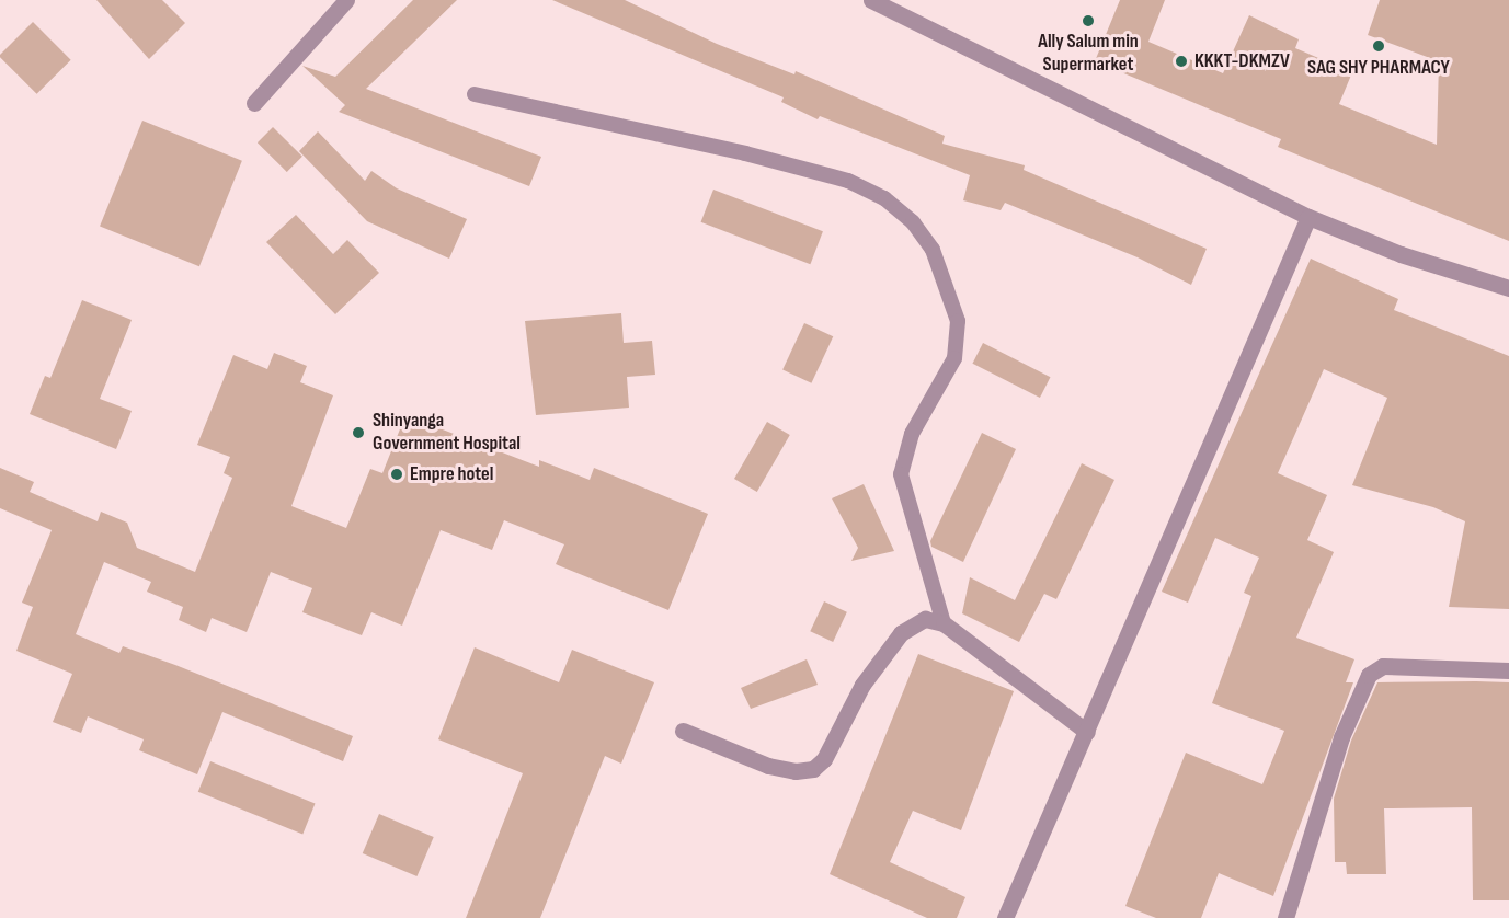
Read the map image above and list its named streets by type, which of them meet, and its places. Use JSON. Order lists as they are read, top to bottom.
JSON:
{
  "places": [
    "Ally Salum min Supermarket",
    "SAG SHY PHARMACY",
    "KKKT-DKMZV",
    "Shinyanga Government Hospital",
    "Empre hotel"
  ]
}
